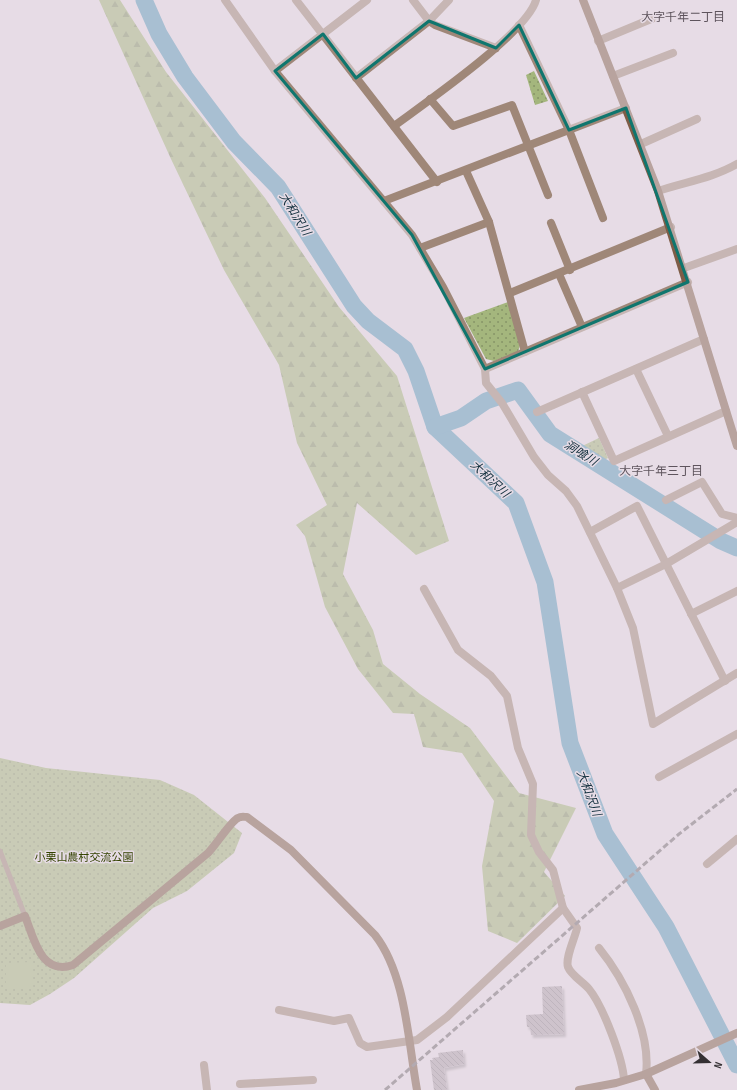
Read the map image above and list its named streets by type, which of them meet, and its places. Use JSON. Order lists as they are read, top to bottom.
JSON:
{
  "districts": ["大字千年二丁目", "大字千年三丁目"],
  "water": ["大和沢川", "洞喰川"],
  "parks": ["小栗山農村交流公園"],
  "north": "right"
}
